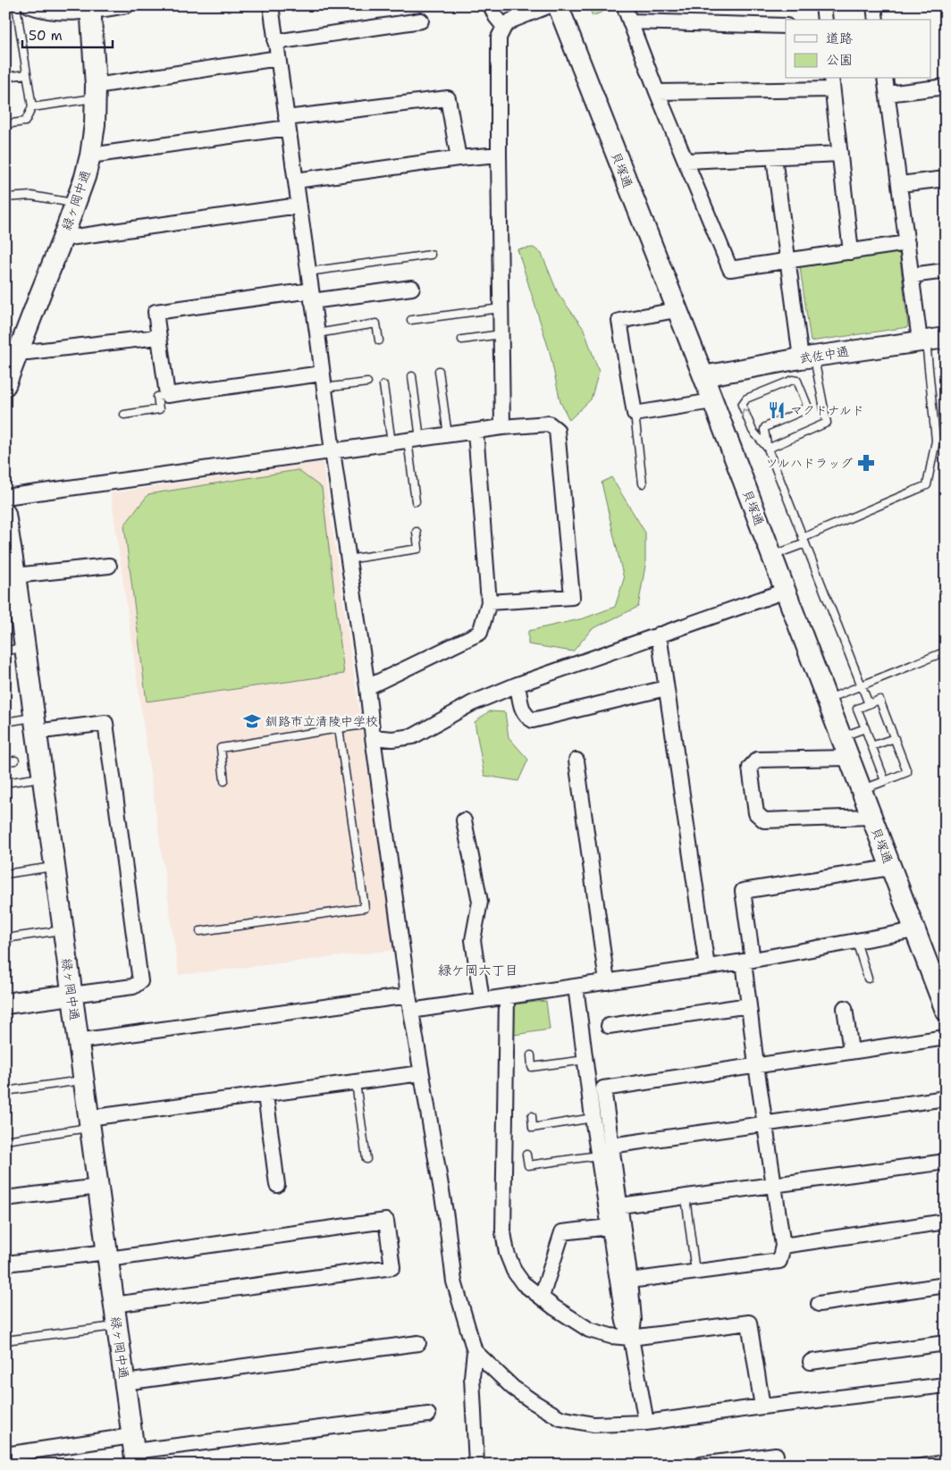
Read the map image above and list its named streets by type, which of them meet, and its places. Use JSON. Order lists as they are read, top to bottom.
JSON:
{
  "streets": {
    "street": ["貝塚通", "緑ヶ岡中通", "武佐中通"]
  },
  "crossings": [
    ["貝塚通", "武佐中通"]
  ],
  "districts": ["緑ケ岡六丁目"],
  "places": {
    "restaurant": ["マクドナルド"],
    "pharmacy": ["ツルハドラッグ"],
    "school or university": ["釧路市立清陵中学校"]
  },
  "legend": ["道路", "公園"],
  "scale_bar": "50 m"
}
